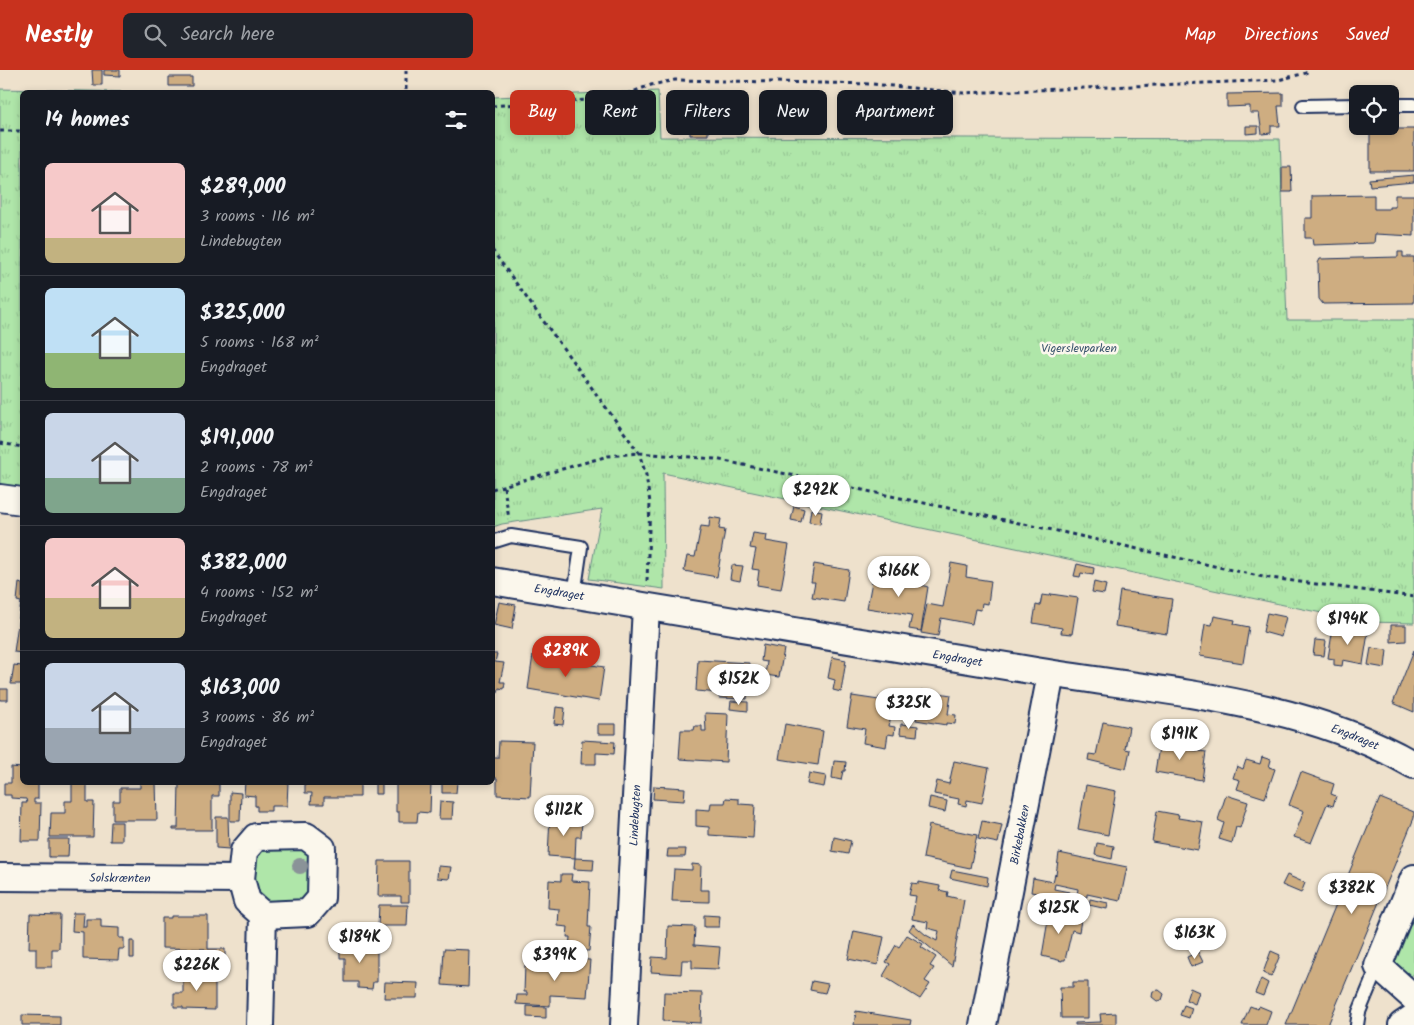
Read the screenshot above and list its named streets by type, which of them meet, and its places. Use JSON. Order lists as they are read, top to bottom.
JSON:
{
  "streets": {
    "street": [
      "Engdraget",
      "Lindebugten",
      "Birkebakken",
      "Solskrænten"
    ]
  },
  "crossings": [
    ["Engdraget", "Lindebugten"],
    ["Engdraget", "Birkebakken"]
  ],
  "parks": ["Vigerslevparken"],
  "page": {
    "header": "Nestly",
    "search": "Search here",
    "nav": ["Map", "Directions", "Saved"],
    "chip": [
      "Buy",
      "Rent",
      "Filters",
      "New",
      "Apartment"
    ],
    "heading": "14 homes",
    "list": [
      {
        "name": "$289,000",
        "note": "3 rooms · 116 m² · Lindebugten"
      },
      {
        "name": "$325,000",
        "note": "5 rooms · 168 m² · Engdraget"
      },
      {
        "name": "$191,000",
        "note": "2 rooms · 78 m² · Engdraget"
      },
      {
        "name": "$382,000",
        "note": "4 rooms · 152 m² · Engdraget"
      },
      {
        "name": "$163,000",
        "note": "3 rooms · 86 m² · Engdraget"
      }
    ],
    "price": [
      "$292K",
      "$166K",
      "$194K",
      "$289K",
      "$152K",
      "$325K",
      "$191K",
      "$112K",
      "$382K",
      "$125K",
      "$163K",
      "$184K",
      "$399K",
      "$226K"
    ]
  }
}
